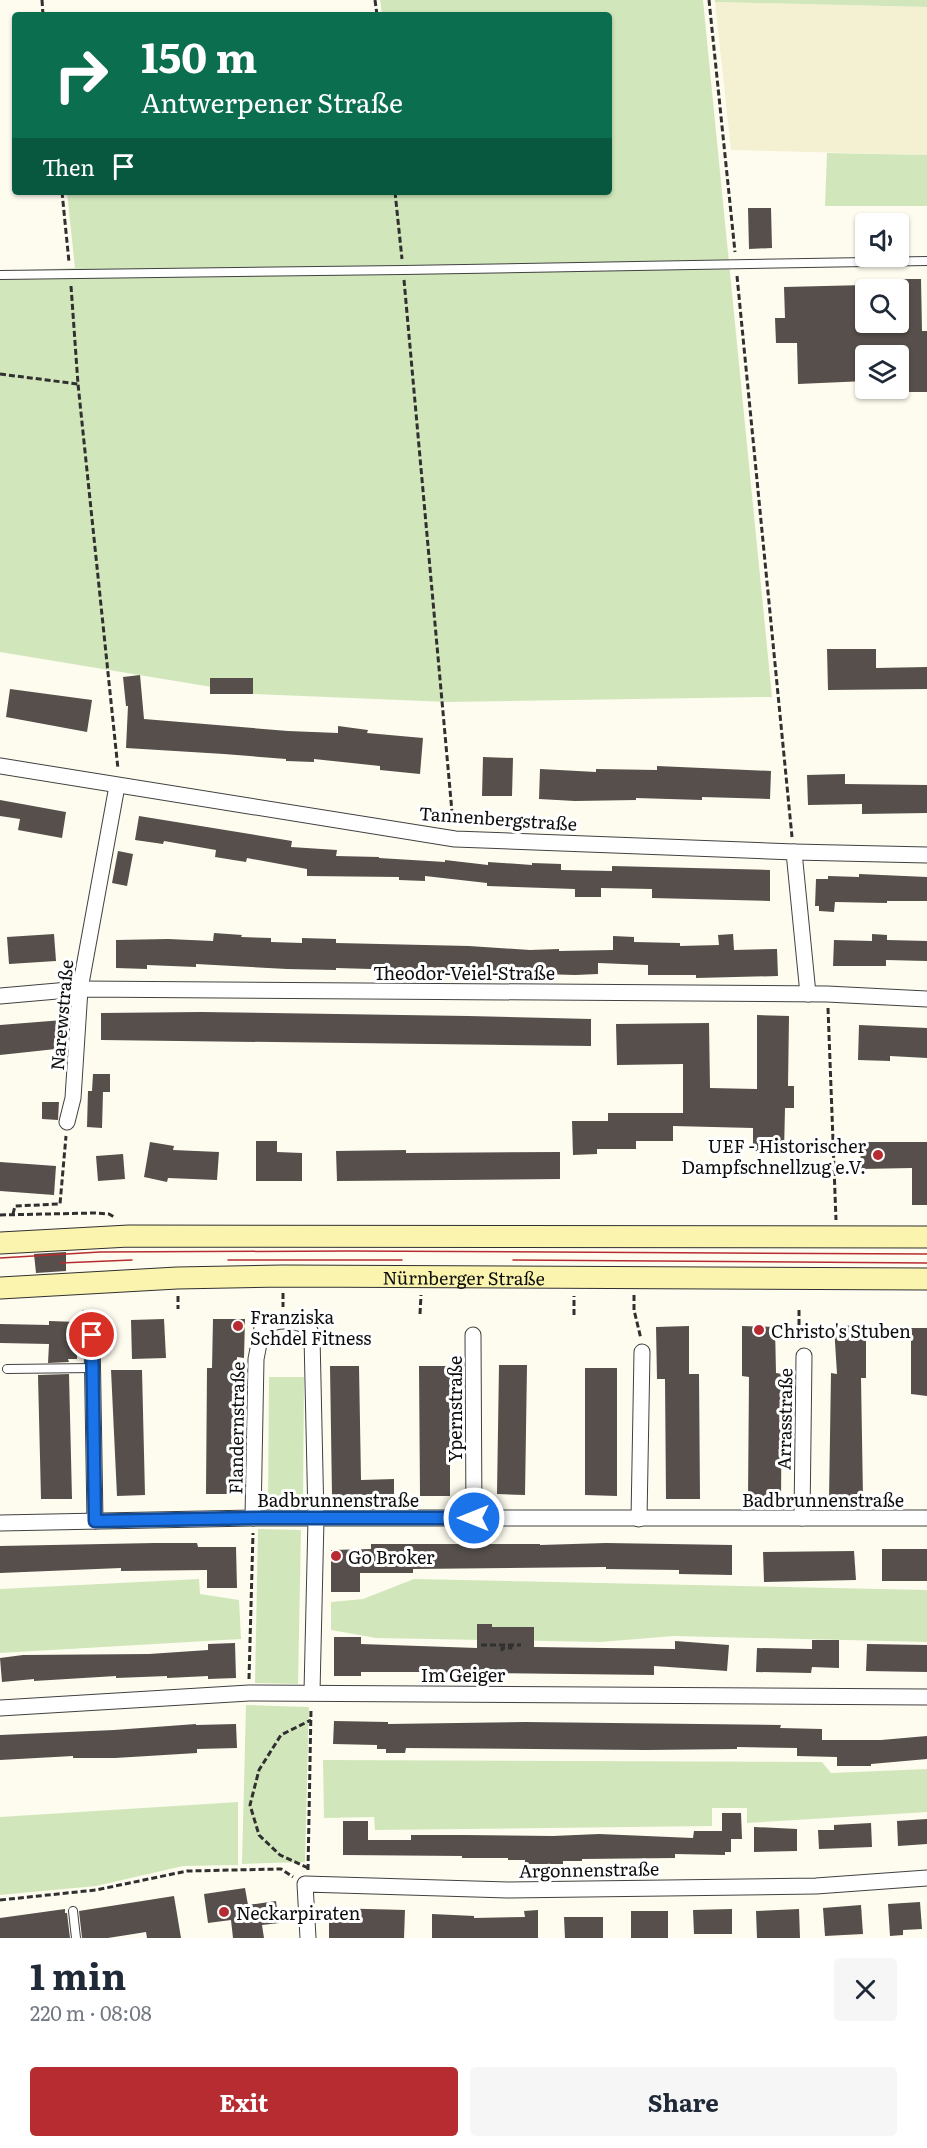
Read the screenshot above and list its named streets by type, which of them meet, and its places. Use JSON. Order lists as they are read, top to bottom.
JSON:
{
  "streets": {
    "main road": ["Nürnberger Straße"],
    "street": [
      "Tannenbergstraße",
      "Theodor-Veiel-Straße",
      "Narewstraße",
      "Ypernstraße",
      "Arrasstraße",
      "Flandernstraße",
      "Badbrunnenstraße",
      "Im Geiger",
      "Argonnenstraße"
    ]
  },
  "crossings": [
    ["Tannenbergstraße", "Narewstraße"],
    ["Theodor-Veiel-Straße", "Narewstraße"],
    ["Ypernstraße", "Badbrunnenstraße"],
    ["Arrasstraße", "Badbrunnenstraße"],
    ["Flandernstraße", "Badbrunnenstraße"],
    ["Flandernstraße", "Im Geiger"]
  ],
  "places": [
    "UEF - Historischer Dampfschnellzug e.V.",
    "Franziska Schdel Fitness",
    "Christo's Stuben",
    "Go Broker",
    "Neckarpiraten"
  ],
  "page": {
    "turn": ["150 m", "Antwerpener Straße"],
    "then": "Then",
    "heading": ["1 min", "220 m · 08:08"],
    "buttons": ["Exit", "Share"]
  }
}
